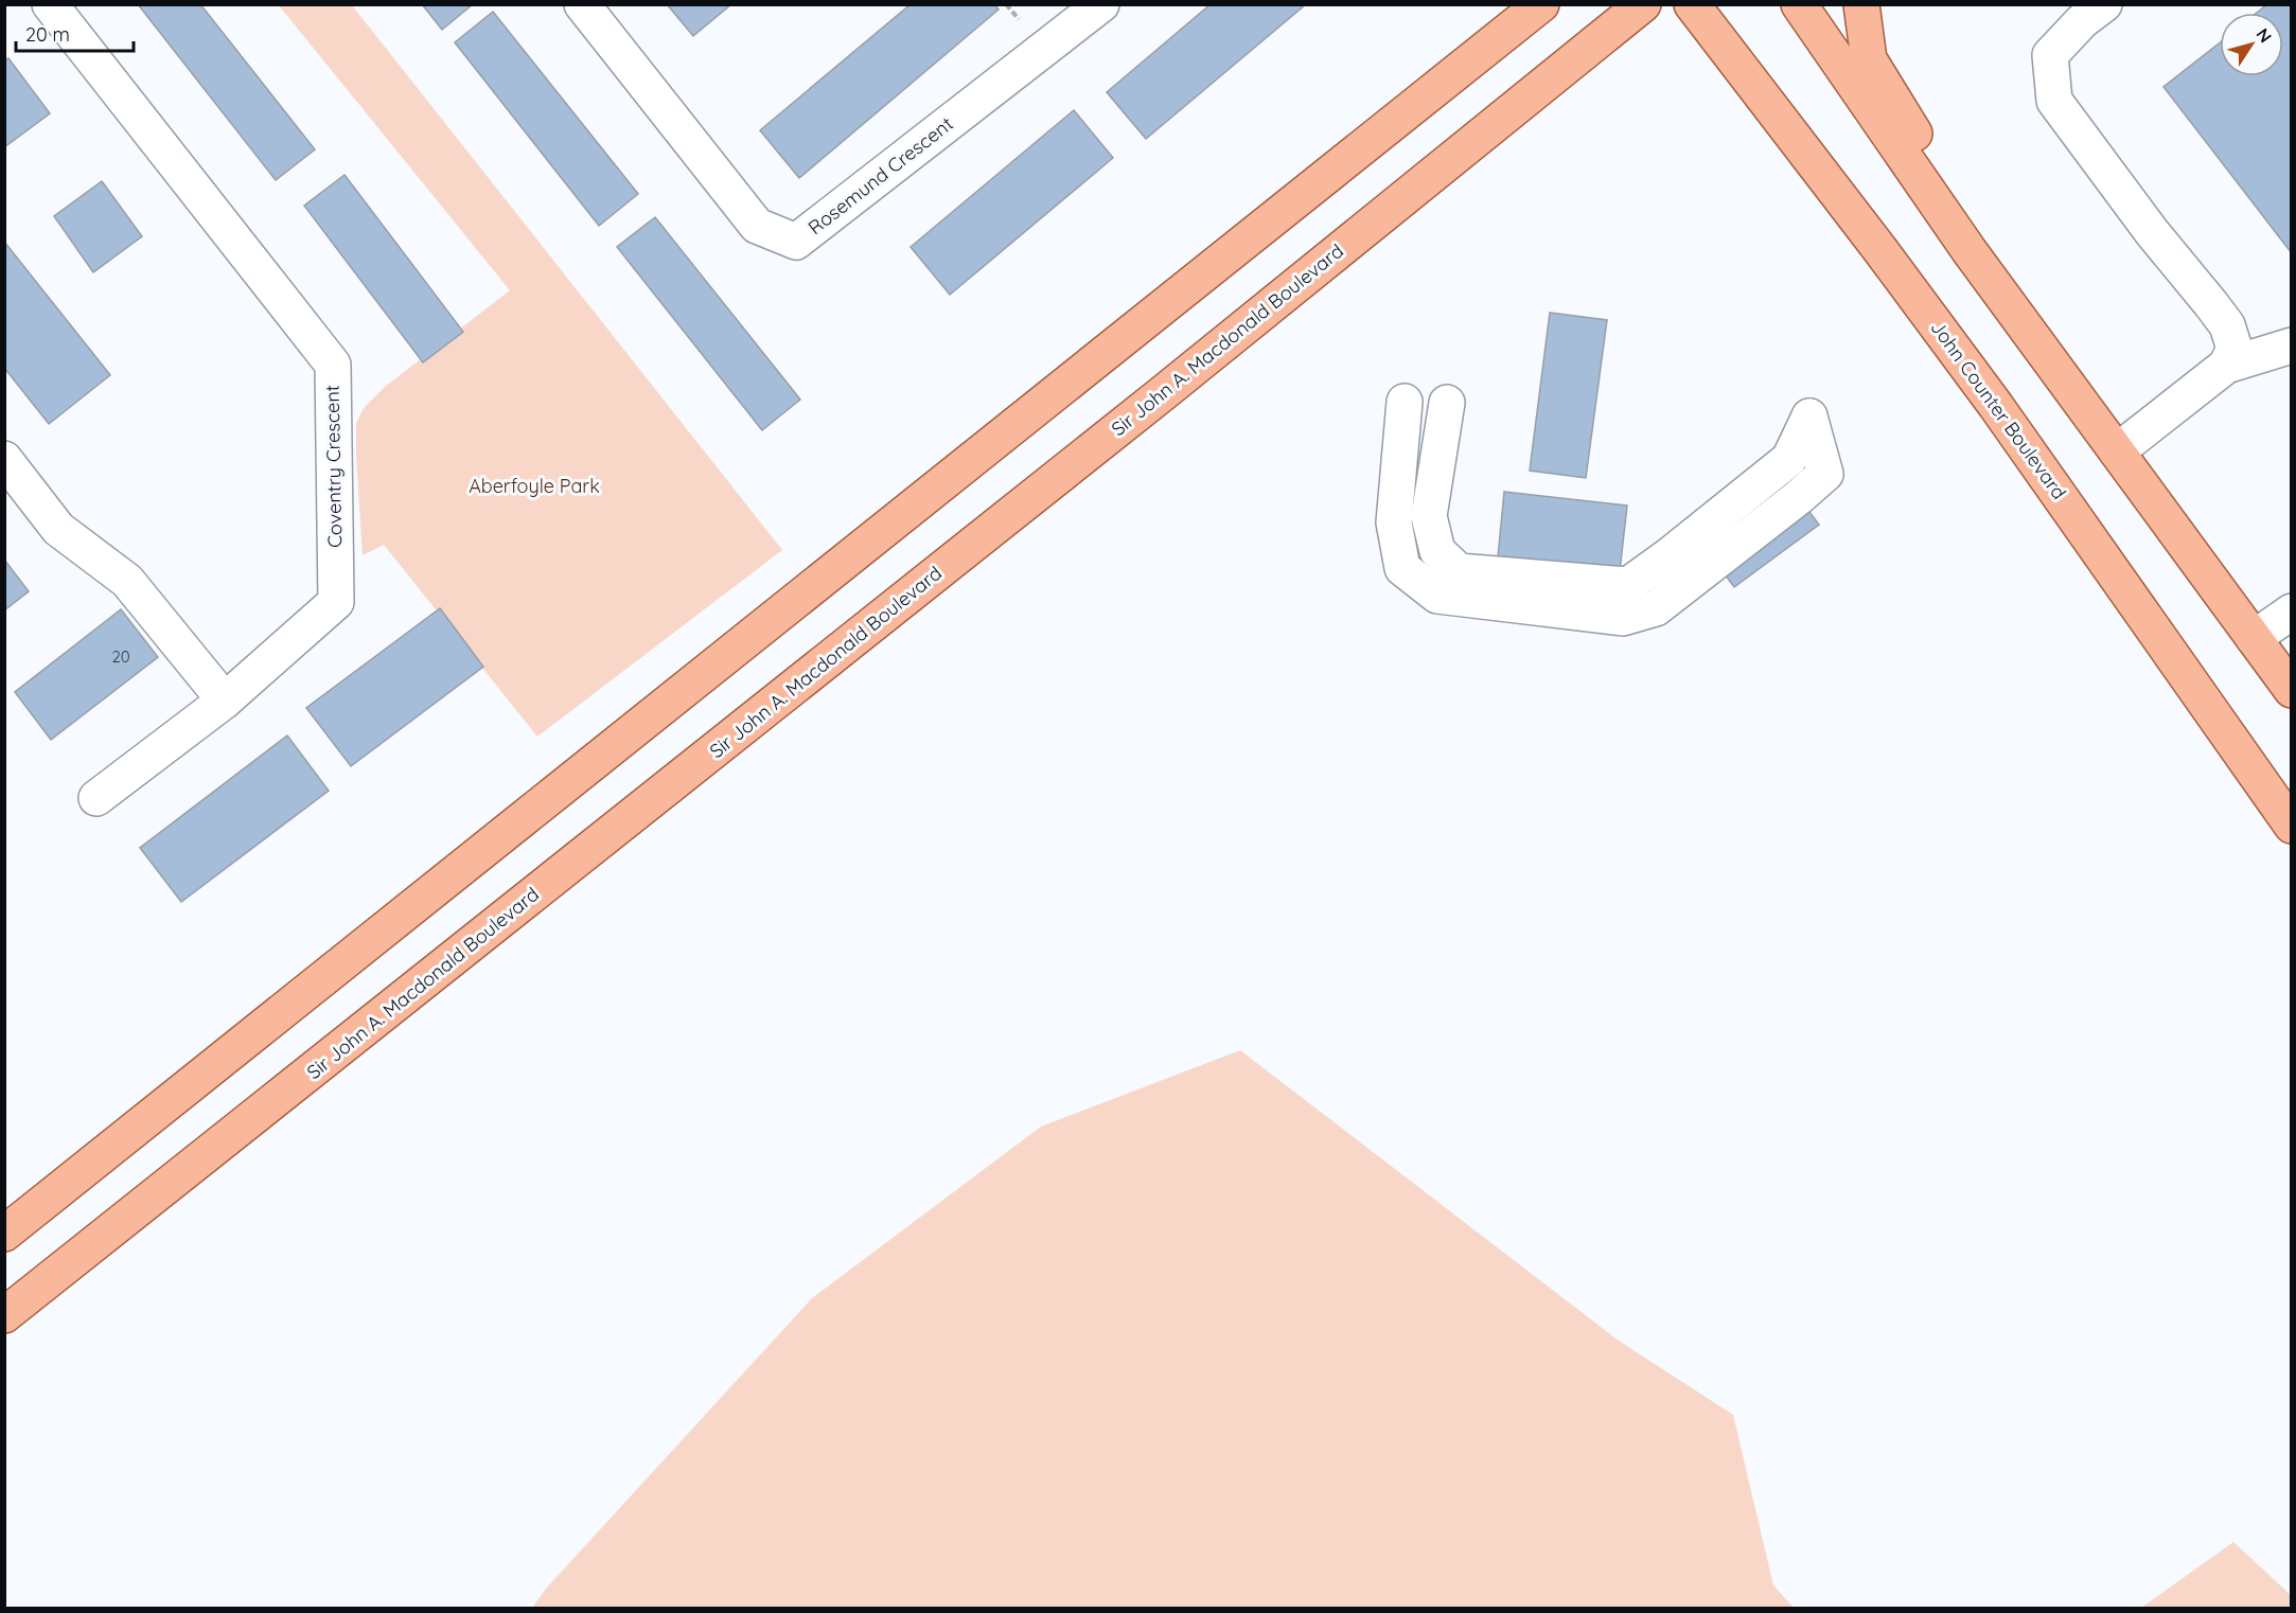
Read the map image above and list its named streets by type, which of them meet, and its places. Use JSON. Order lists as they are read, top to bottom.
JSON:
{
  "streets": {
    "main road": ["Sir John A. Macdonald Boulevard", "John Counter Boulevard"],
    "street": ["Rosemund Crescent", "Coventry Crescent"]
  },
  "parks": ["Aberfoyle Park"],
  "house_numbers": ["20"],
  "scale_bar": "20 m",
  "north": "top right"
}
